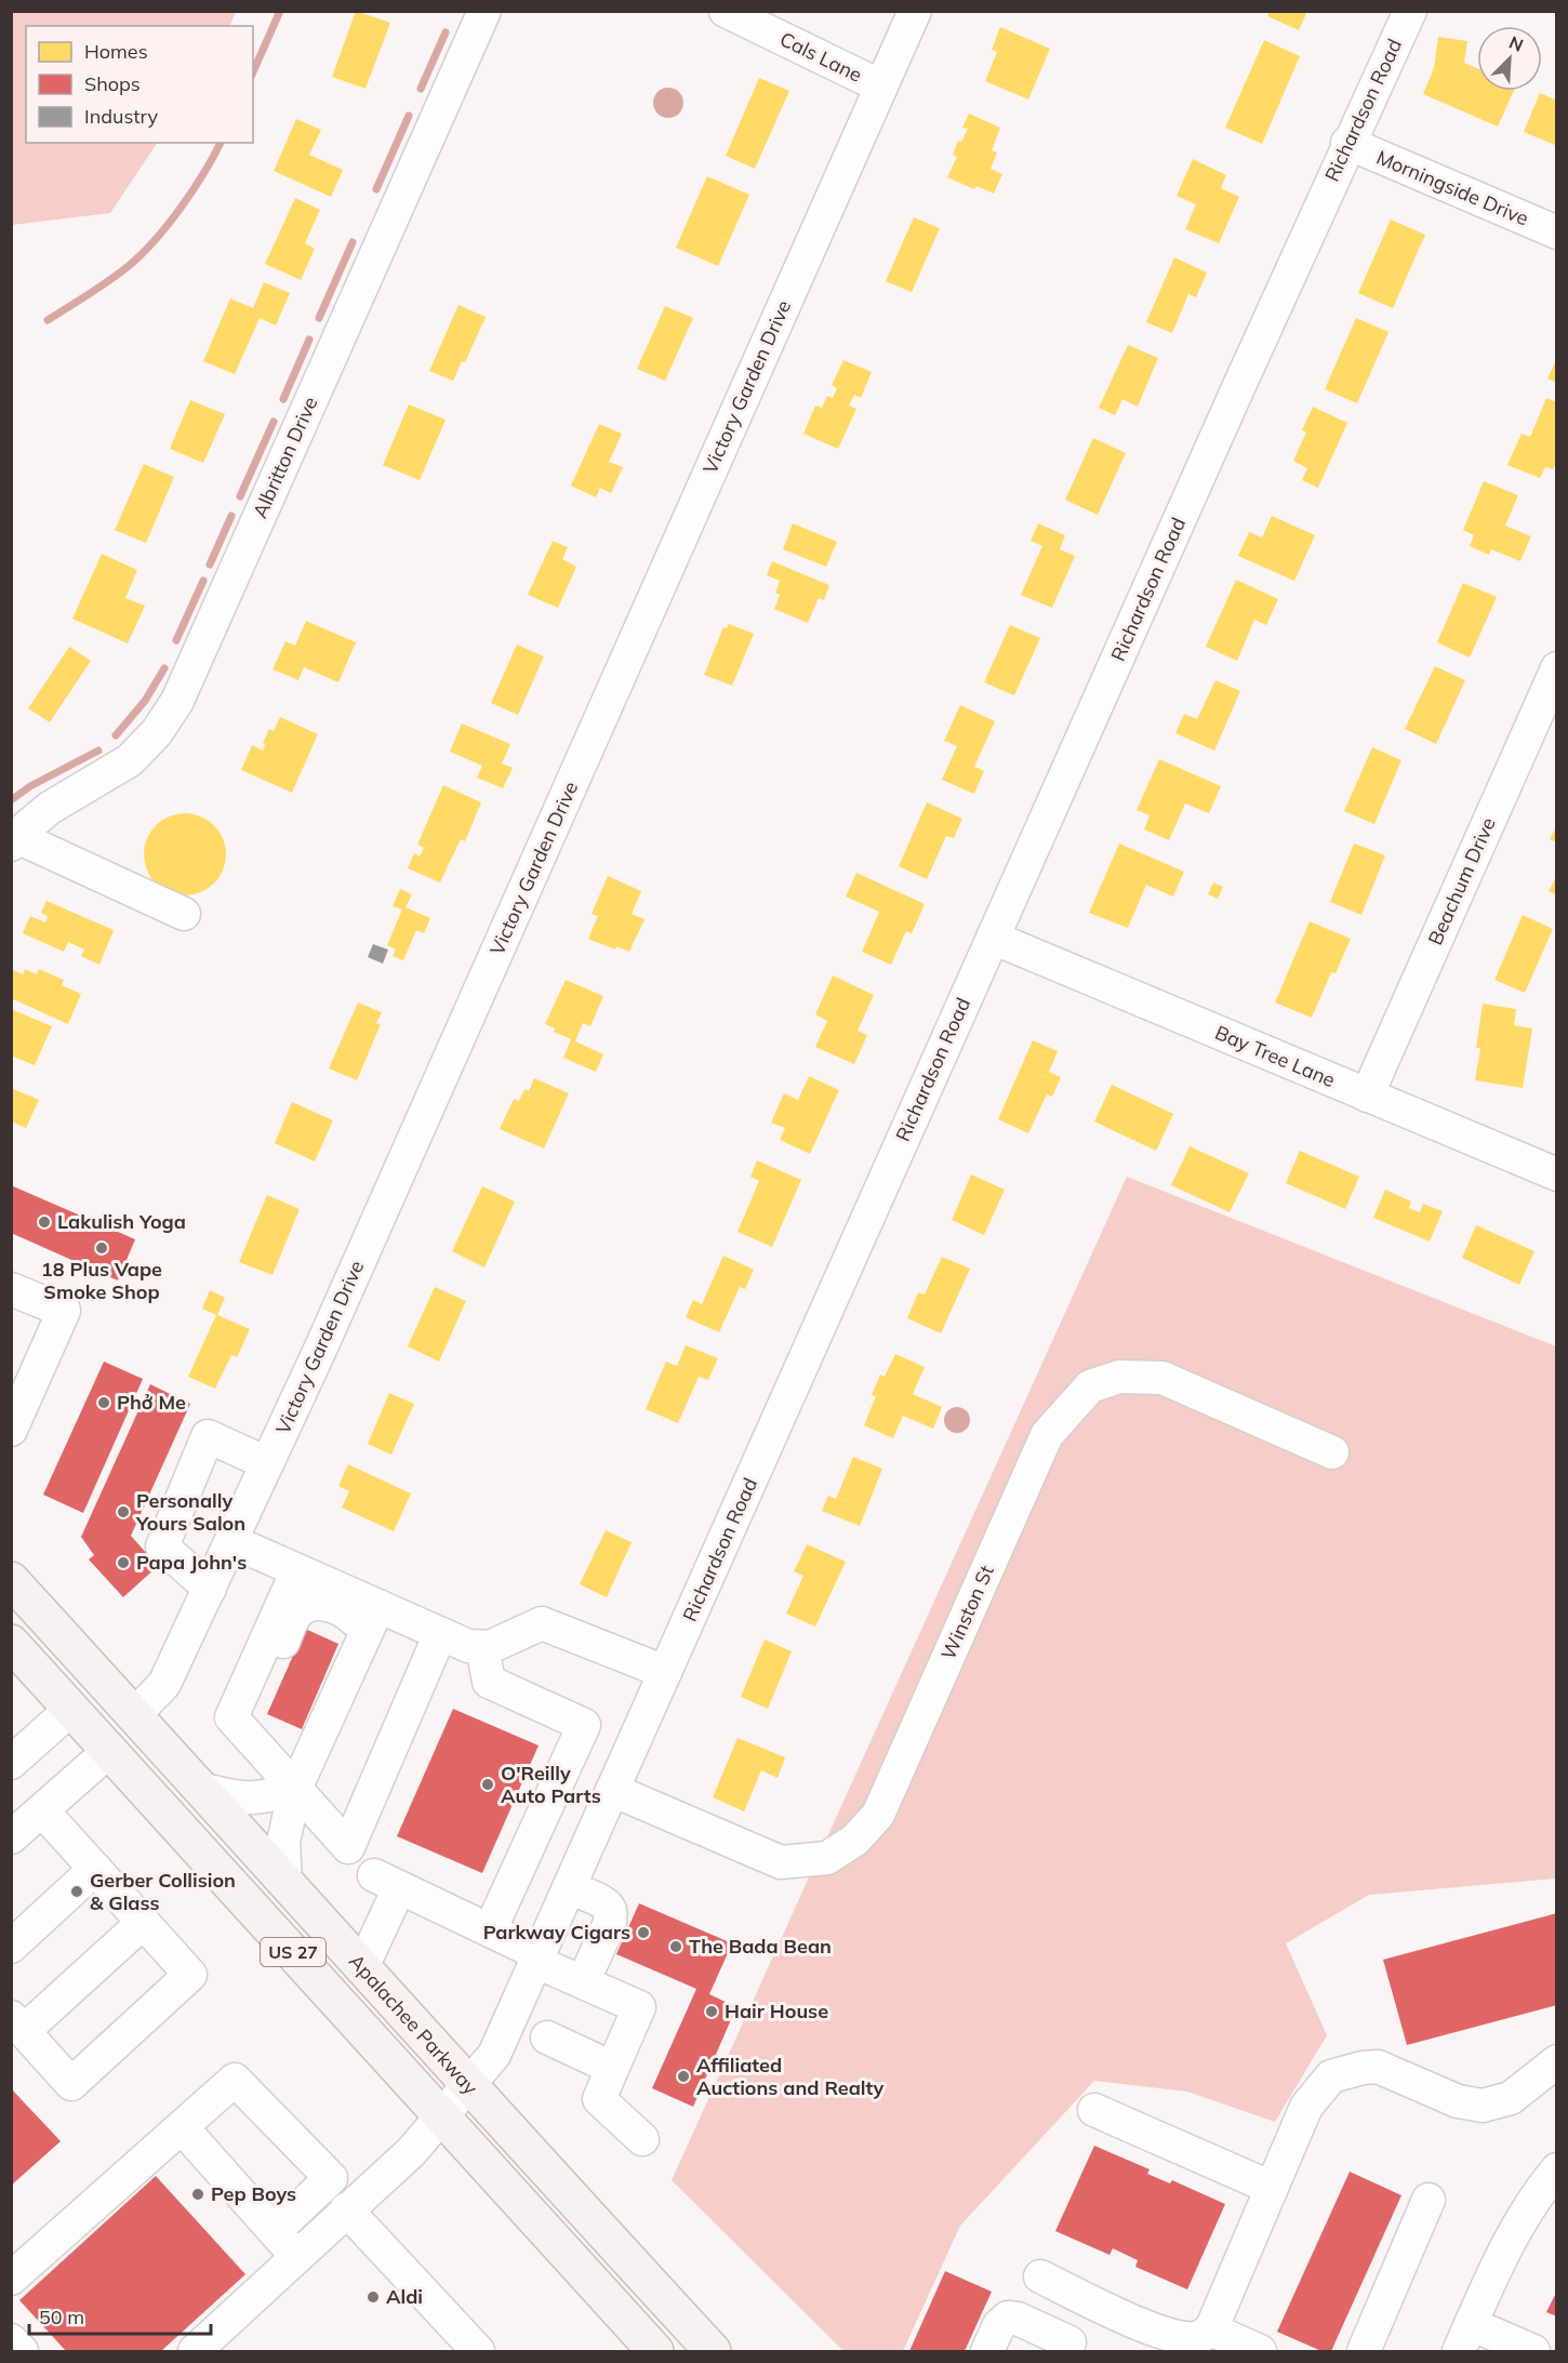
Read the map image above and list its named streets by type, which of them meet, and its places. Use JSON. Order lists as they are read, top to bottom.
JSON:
{
  "streets": {
    "main road": ["US 27", "Apalachee Parkway"],
    "street": [
      "Cals Lane",
      "Richardson Road",
      "Morningside Drive",
      "Victory Garden Drive",
      "Albritton Drive",
      "Beachum Drive",
      "Bay Tree Lane",
      "Winston St"
    ]
  },
  "crossings": [
    ["Cals Lane", "Victory Garden Drive"],
    ["Richardson Road", "Morningside Drive"],
    ["Richardson Road", "Bay Tree Lane"],
    ["Richardson Road", "Winston St"],
    ["Richardson Road", "Apalachee Parkway"],
    ["Victory Garden Drive", "Apalachee Parkway"],
    ["Beachum Drive", "Bay Tree Lane"]
  ],
  "places": [
    "Lakulish Yoga",
    "18 Plus Vape Smoke Shop",
    "Phở Me",
    "Personally Yours Salon",
    "Papa John's",
    "O'Reilly Auto Parts",
    "Gerber Collision & Glass",
    "Parkway Cigars",
    "The Bada Bean",
    "Hair House",
    "Affiliated Auctions and Realty",
    "Pep Boys",
    "Aldi"
  ],
  "legend": ["Homes", "Shops", "Industry"],
  "scale_bar": "50 m",
  "north": "top right"
}
